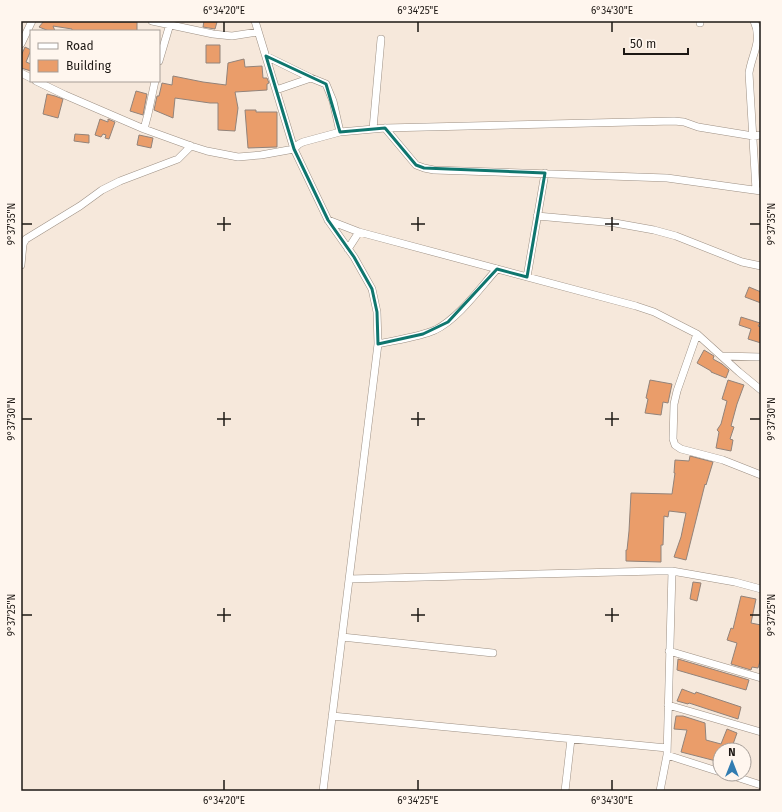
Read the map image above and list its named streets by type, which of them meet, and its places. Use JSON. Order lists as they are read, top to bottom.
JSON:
{
  "legend": ["Road", "Building"],
  "scale_bar": "50 m",
  "north": "top",
  "coordinates": [
    "6°34'20\"E",
    "6°34'25\"E",
    "6°34'30\"E",
    "9°37'35\"N",
    "9°37'30\"N",
    "9°37'25\"N"
  ]
}
